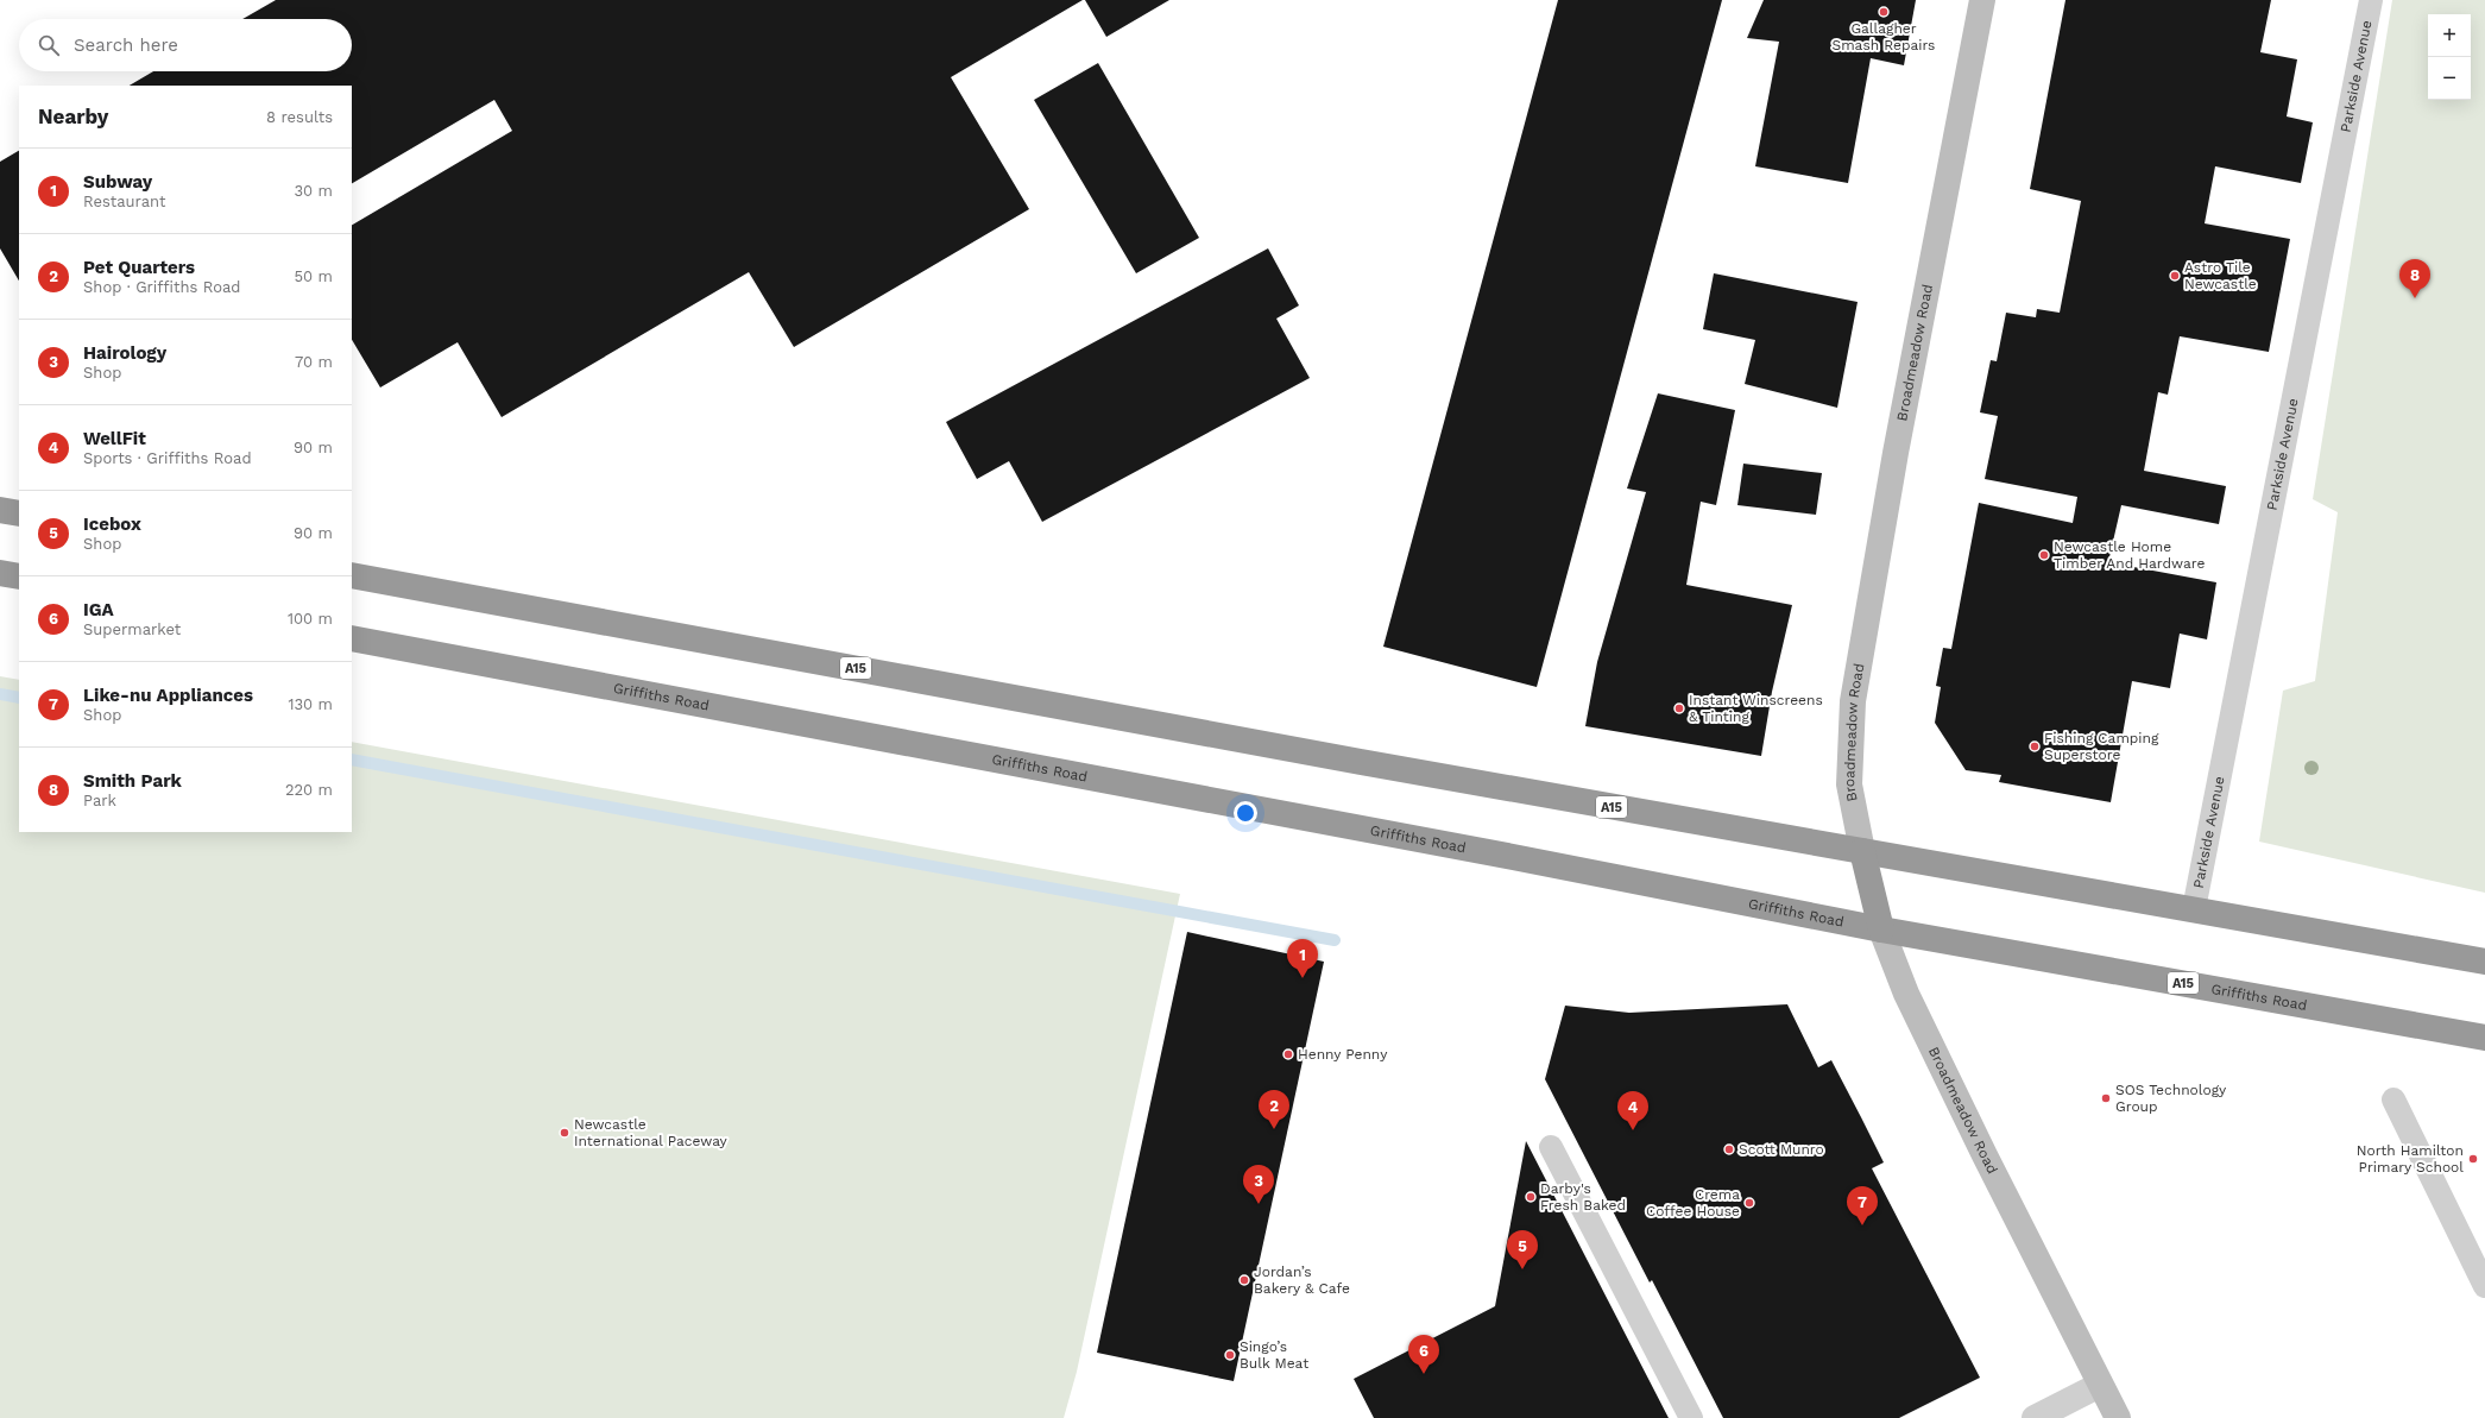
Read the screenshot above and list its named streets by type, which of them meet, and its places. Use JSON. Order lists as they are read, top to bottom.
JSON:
{
  "streets": {
    "highway": ["Broadmeadow Road", "A15", "Griffiths Road"],
    "lane": ["Parkside Avenue"]
  },
  "crossings": [
    ["Parkside Avenue", "A15"],
    ["Broadmeadow Road", "A15"],
    ["Broadmeadow Road", "Griffiths Road"]
  ],
  "places": [
    "Gallagher Smash Repairs",
    "Astro Tile Newcastle",
    "Newcastle Home Timber And Hardware",
    "Instant Winscreens & Tinting",
    "Fishing Camping Superstore",
    "Henny Penny",
    "SOS Technology Group",
    "Newcastle International Paceway",
    "Scott Munro",
    "North Hamilton Primary School",
    "Darby's Fresh Baked",
    "Crema Coffee House",
    "Jordan’s Bakery & Cafe",
    "Singo’s Bulk Meat"
  ],
  "page": {
    "map_buttons": ["+", "−"],
    "search": "Search here",
    "heading": ["Nearby", "8 results"],
    "list": [
      {
        "mark": "1",
        "name": "Subway",
        "note": "Restaurant",
        "value": "30 m"
      },
      {
        "mark": "2",
        "name": "Pet Quarters",
        "note": "Shop · Griffiths Road",
        "value": "50 m"
      },
      {
        "mark": "3",
        "name": "Hairology",
        "note": "Shop",
        "value": "70 m"
      },
      {
        "mark": "4",
        "name": "WellFit",
        "note": "Sports · Griffiths Road",
        "value": "90 m"
      },
      {
        "mark": "5",
        "name": "Icebox",
        "note": "Shop",
        "value": "90 m"
      },
      {
        "mark": "6",
        "name": "IGA",
        "note": "Supermarket",
        "value": "100 m"
      },
      {
        "mark": "7",
        "name": "Like-nu Appliances",
        "note": "Shop",
        "value": "130 m"
      },
      {
        "mark": "8",
        "name": "Smith Park",
        "note": "Park",
        "value": "220 m"
      }
    ],
    "pins": [
      "8",
      "1",
      "2",
      "4",
      "3",
      "7",
      "5",
      "6"
    ]
  }
}
